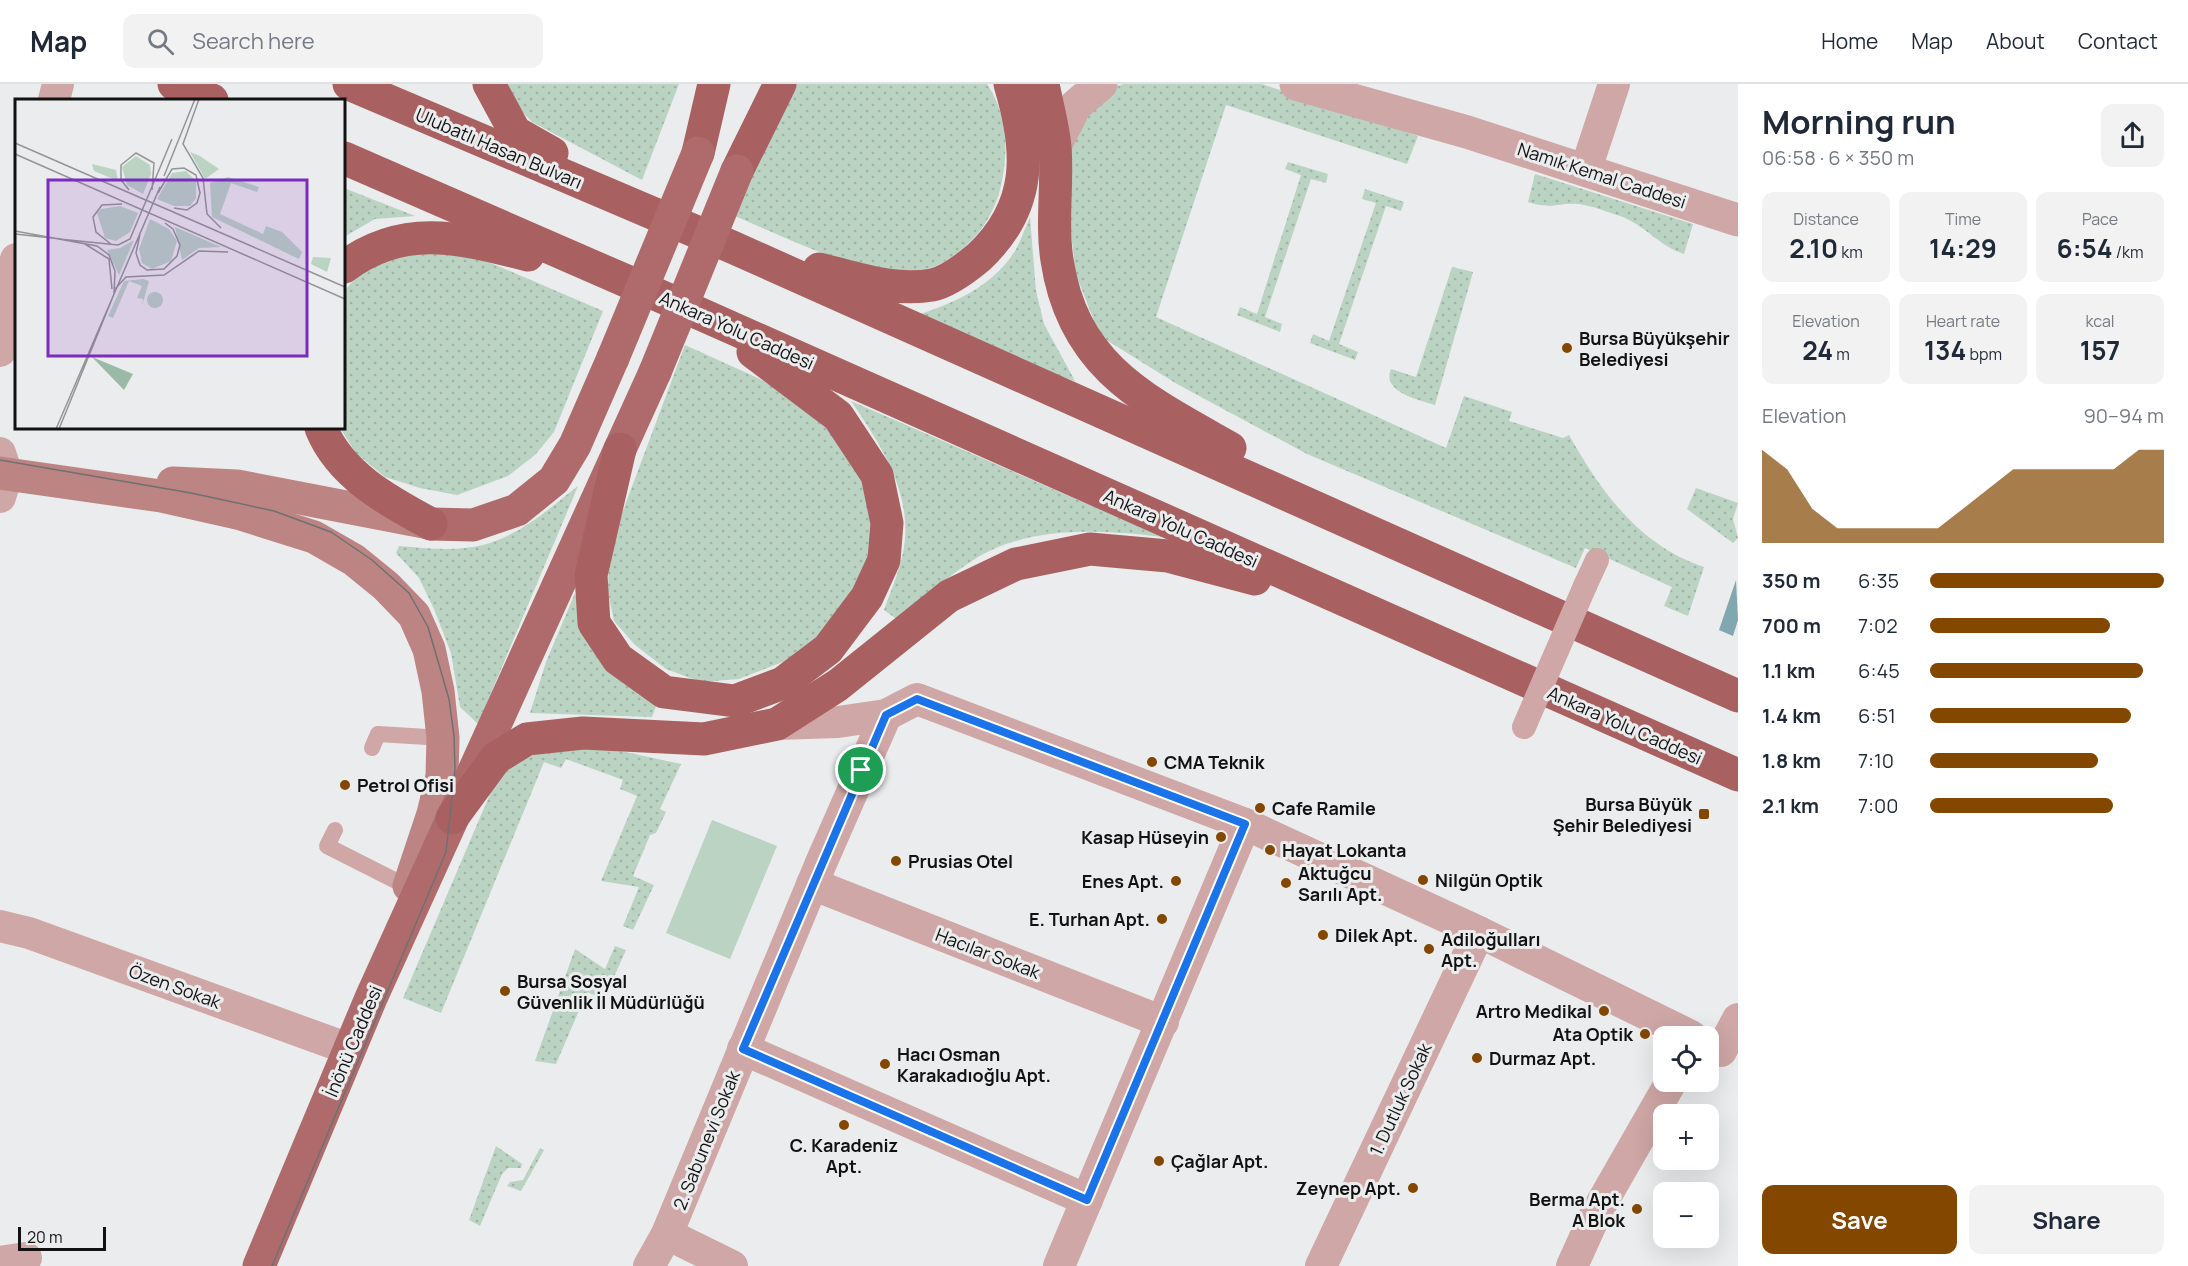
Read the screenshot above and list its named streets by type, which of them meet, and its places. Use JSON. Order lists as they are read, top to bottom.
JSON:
{
  "streets": {
    "highway": ["Ulubatlı Hasan Bulvarı", "Ankara Yolu Caddesi"],
    "main road": ["İnönü Caddesi"],
    "street": [
      "Namık Kemal Caddesi",
      "Hacılar Sokak",
      "Özen Sokak",
      "1. Dutluk Sokak",
      "2. Sabunevi Sokak"
    ]
  },
  "crossings": [
    ["Hacılar Sokak", "2. Sabunevi Sokak"],
    ["Özen Sokak", "İnönü Caddesi"]
  ],
  "places": {
    "other": [
      "Bursa Büyükşehir Belediyesi",
      "CMA Teknik",
      "Petrol Ofisi",
      "Cafe Ramile",
      "Kasap Hüseyin",
      "Hayat Lokanta",
      "Prusias Otel",
      "Nilgün Optik",
      "Enes Apt.",
      "Aktuğcu Sarılı Apt.",
      "E. Turhan Apt.",
      "Dilek Apt.",
      "Adiloğulları Apt.",
      "Bursa Sosyal Güvenlik İl Müdürlüğü",
      "Artro Medikal",
      "Ata Optik",
      "Durmaz Apt.",
      "Hacı Osman Karakadıoğlu Apt.",
      "C. Karadeniz Apt.",
      "Çağlar Apt.",
      "Zeynep Apt.",
      "Berma Apt. A Blok"
    ],
    "transit": ["Bursa Büyük Şehir Belediyesi"]
  },
  "scale_bar": "20 m",
  "page": {
    "header": "Map",
    "search": "Search here",
    "nav": [
      "Home",
      "Map",
      "About",
      "Contact"
    ],
    "heading": ["Morning run", "06:58 · 6 × 350 m"],
    "stats": [
      ["Distance", "2.10 km"],
      ["Time", "14:29"],
      ["Pace", "6:54 /km"],
      ["Elevation", "24 m"],
      ["Heart rate", "134 bpm"],
      ["kcal", "157"]
    ],
    "chart": ["Elevation", "90–94 m"],
    "list": [
      {
        "name": "350 m",
        "note": "6:35"
      },
      {
        "name": "700 m",
        "note": "7:02"
      },
      {
        "name": "1.1 km",
        "note": "6:45"
      },
      {
        "name": "1.4 km",
        "note": "6:51"
      },
      {
        "name": "1.8 km",
        "note": "7:10"
      },
      {
        "name": "2.1 km",
        "note": "7:00"
      }
    ],
    "map_buttons": ["+", "−"],
    "buttons": ["Save", "Share"],
    "scale": "20 m"
  }
}
